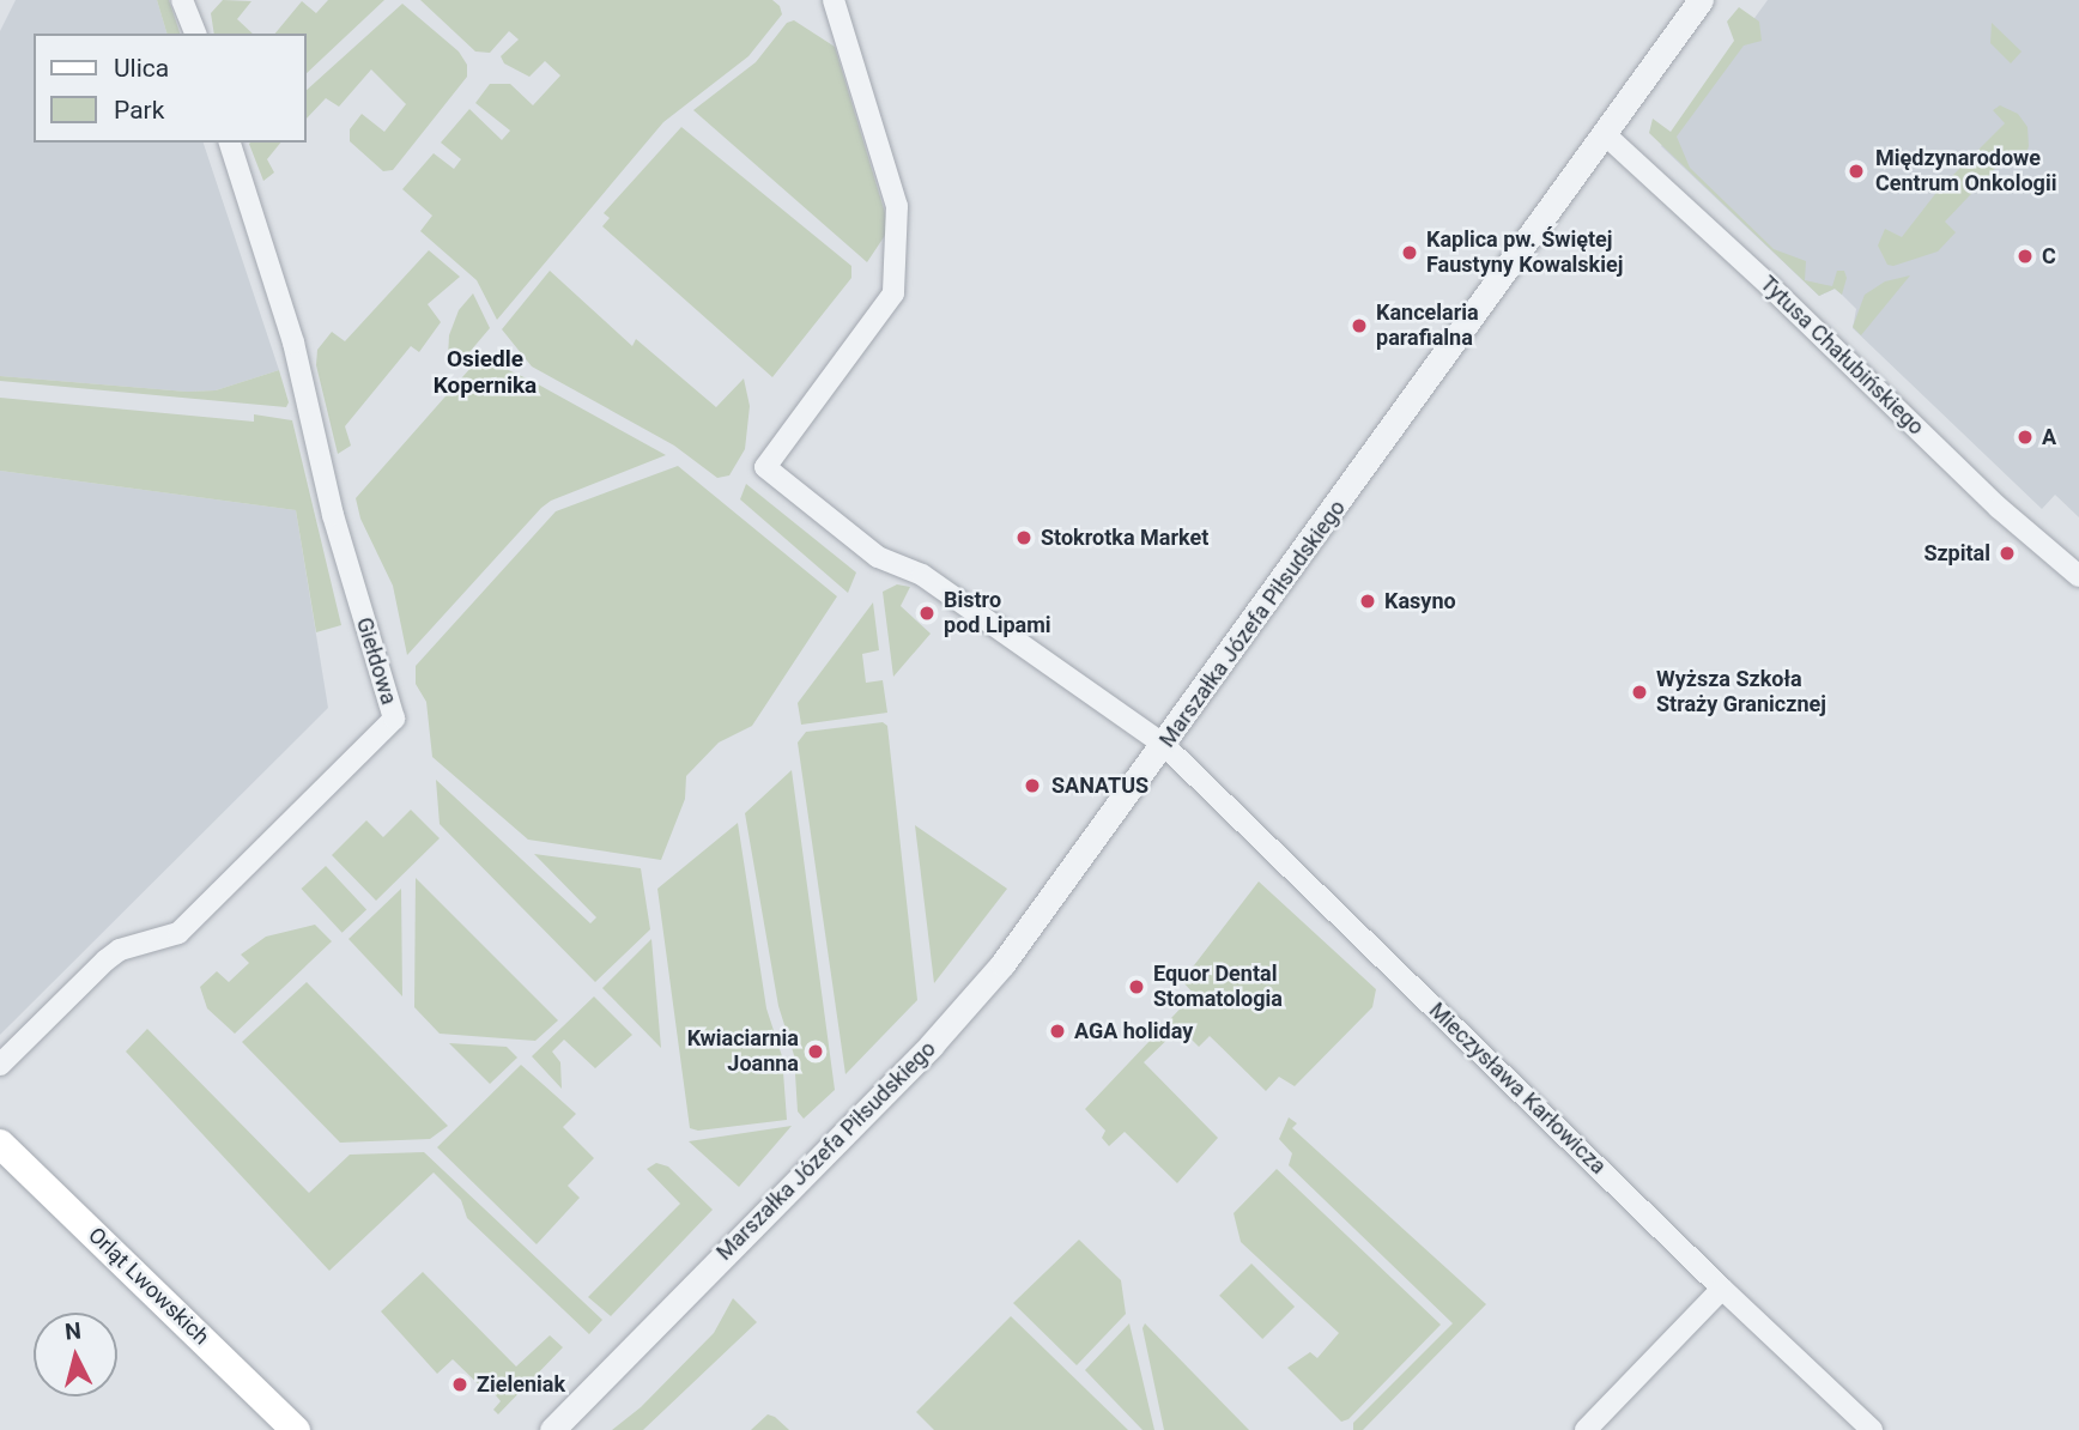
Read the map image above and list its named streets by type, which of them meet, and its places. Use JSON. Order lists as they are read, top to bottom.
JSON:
{
  "streets": {
    "main road": ["Orląt Lwowskich"],
    "street": [
      "Tytusa Chałubińskiego",
      "Marszałka Józefa Piłsudskiego",
      "Giełdowa",
      "Mieczysława Karłowicza"
    ]
  },
  "crossings": [
    ["Tytusa Chałubińskiego", "Marszałka Józefa Piłsudskiego"],
    ["Marszałka Józefa Piłsudskiego", "Mieczysława Karłowicza"]
  ],
  "districts": ["Osiedle Kopernika"],
  "places": [
    "Międzynarodowe Centrum Onkologii",
    "Kaplica pw. Świętej Faustyny Kowalskiej",
    "C",
    "Kancelaria parafialna",
    "A",
    "Stokrotka Market",
    "Szpital",
    "Kasyno",
    "Bistro pod Lipami",
    "Wyższa Szkoła Straży Granicznej",
    "SANATUS",
    "Equor Dental Stomatologia",
    "AGA holiday",
    "Kwiaciarnia Joanna",
    "Zieleniak"
  ],
  "legend": ["Ulica", "Park"],
  "north": "top"
}
